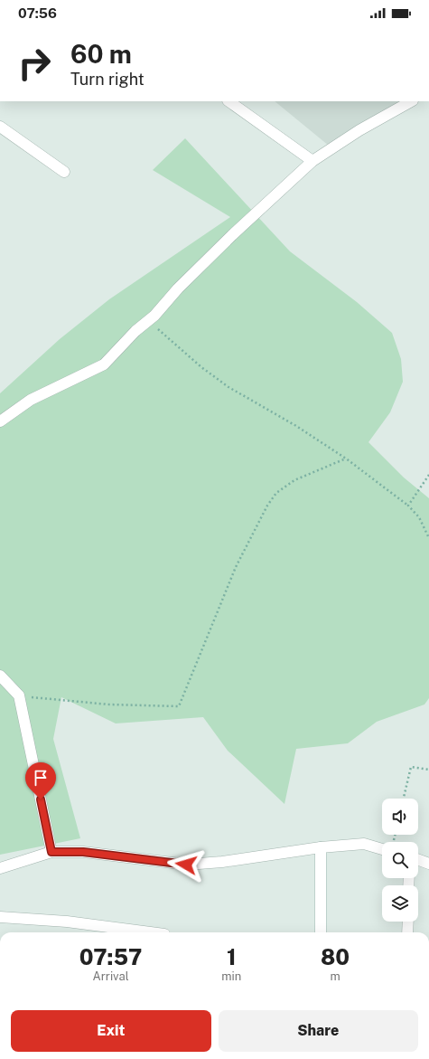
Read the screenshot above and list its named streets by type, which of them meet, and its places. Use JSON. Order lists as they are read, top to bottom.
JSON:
{
  "page": {
    "status": "07:56",
    "turn": ["60 m", "Turn right"],
    "eta": [
      "07:57",
      "Arrival",
      "1",
      "min",
      "80",
      "m"
    ],
    "buttons": ["Exit", "Share"]
  }
}
